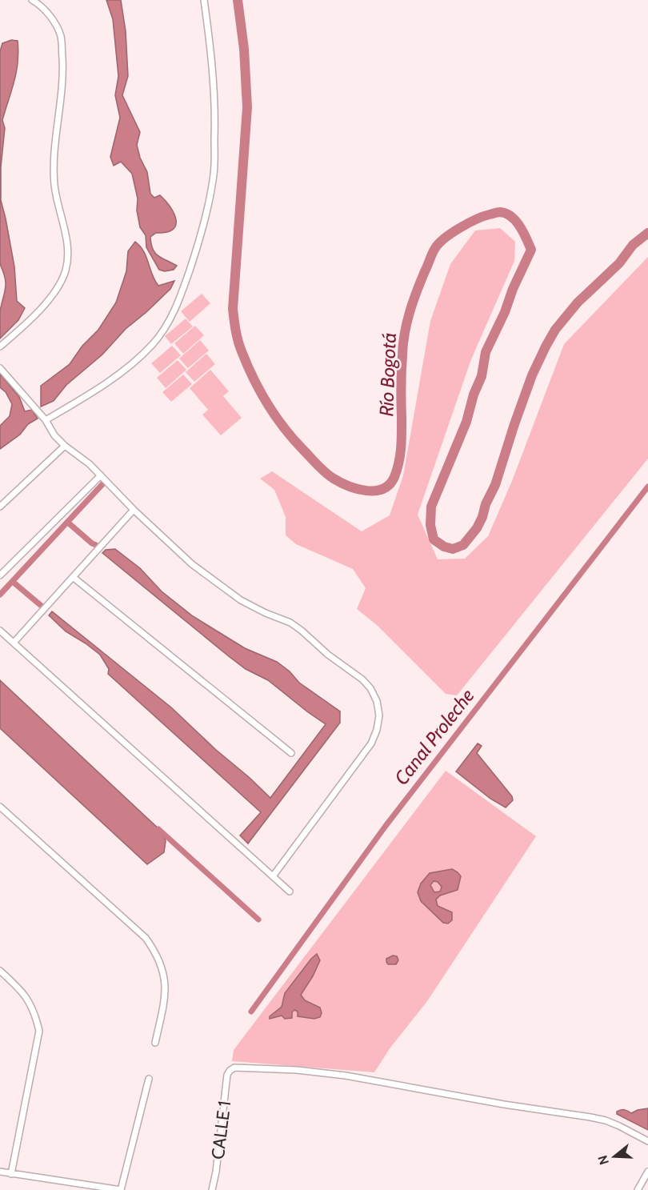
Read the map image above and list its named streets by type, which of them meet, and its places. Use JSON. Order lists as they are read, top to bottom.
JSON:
{
  "streets": {
    "street": ["CALLE 1"]
  },
  "water": ["Río Bogotá", "Canal Proleche"],
  "north": "left"
}
